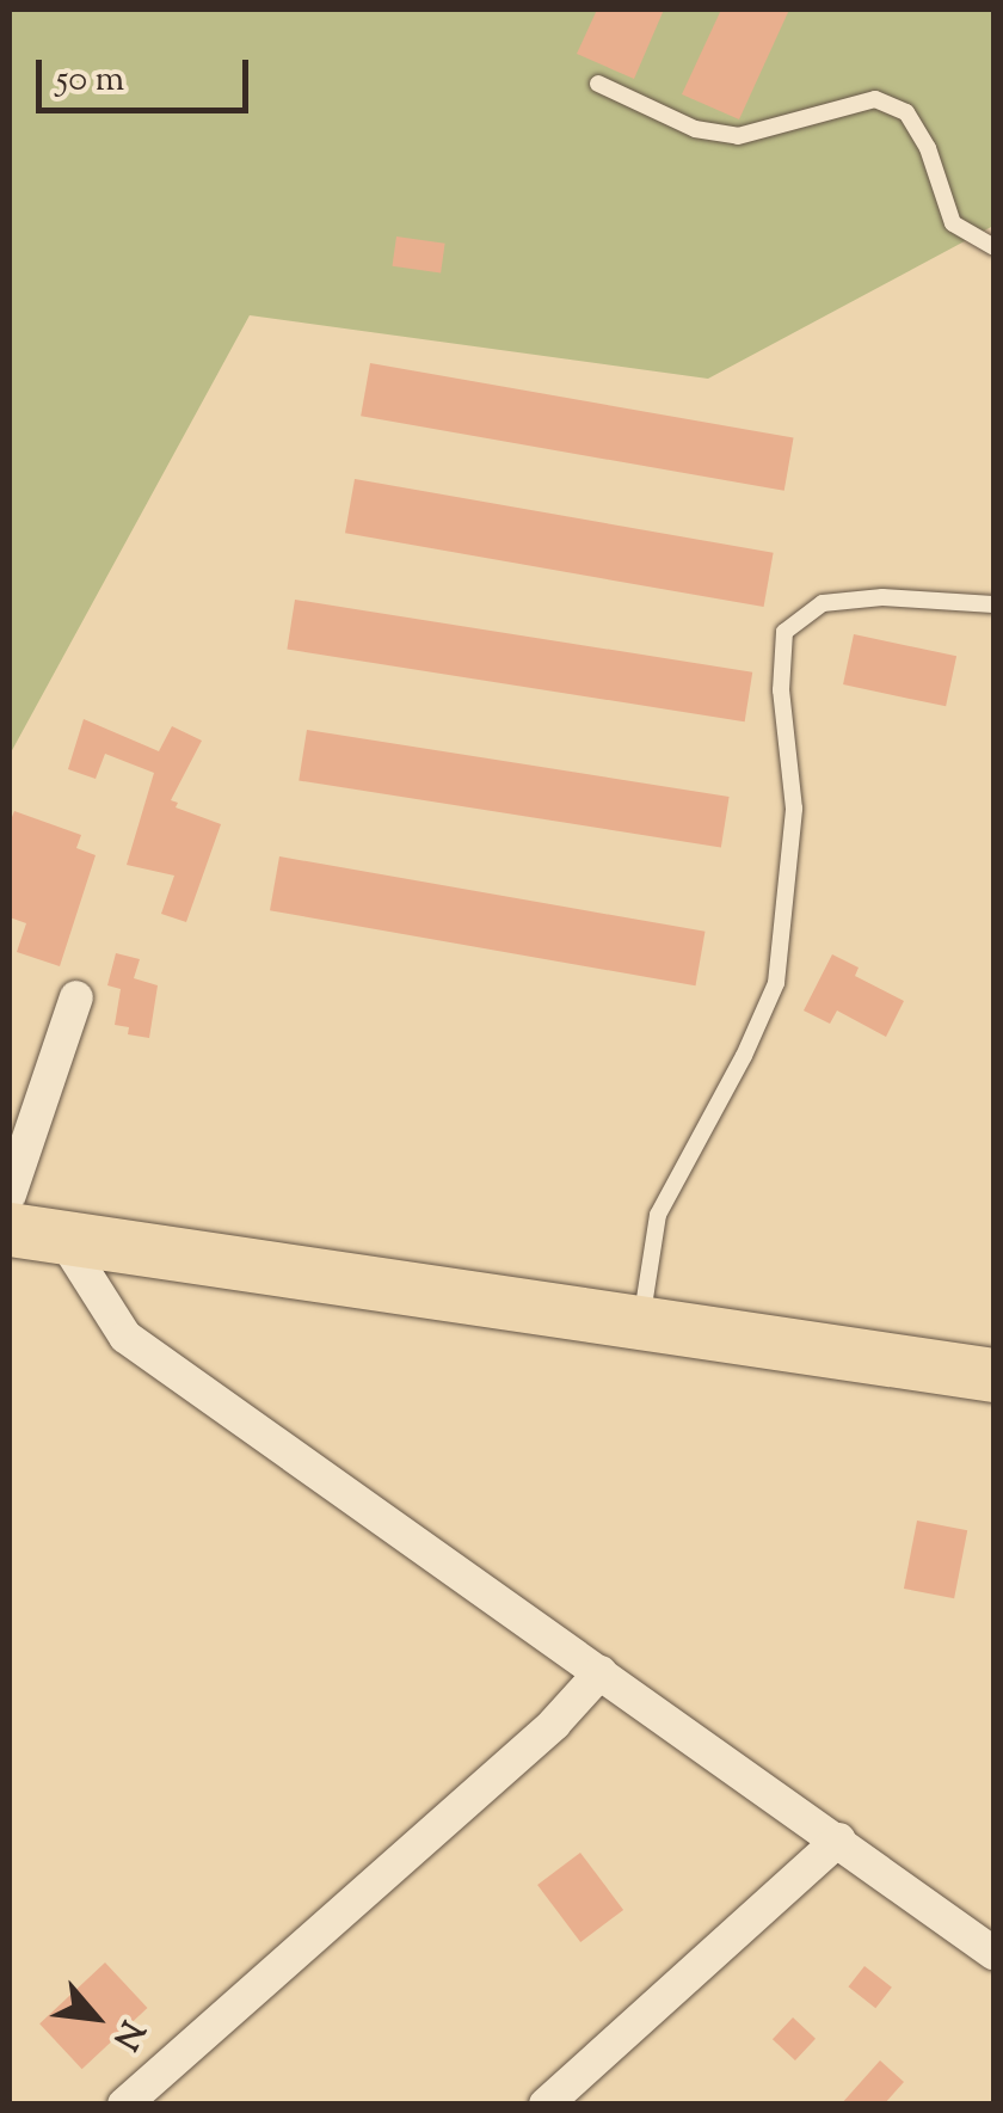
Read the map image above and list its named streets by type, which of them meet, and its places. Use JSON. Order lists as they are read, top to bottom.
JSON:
{
  "scale_bar": "50 m",
  "north": "bottom right"
}
